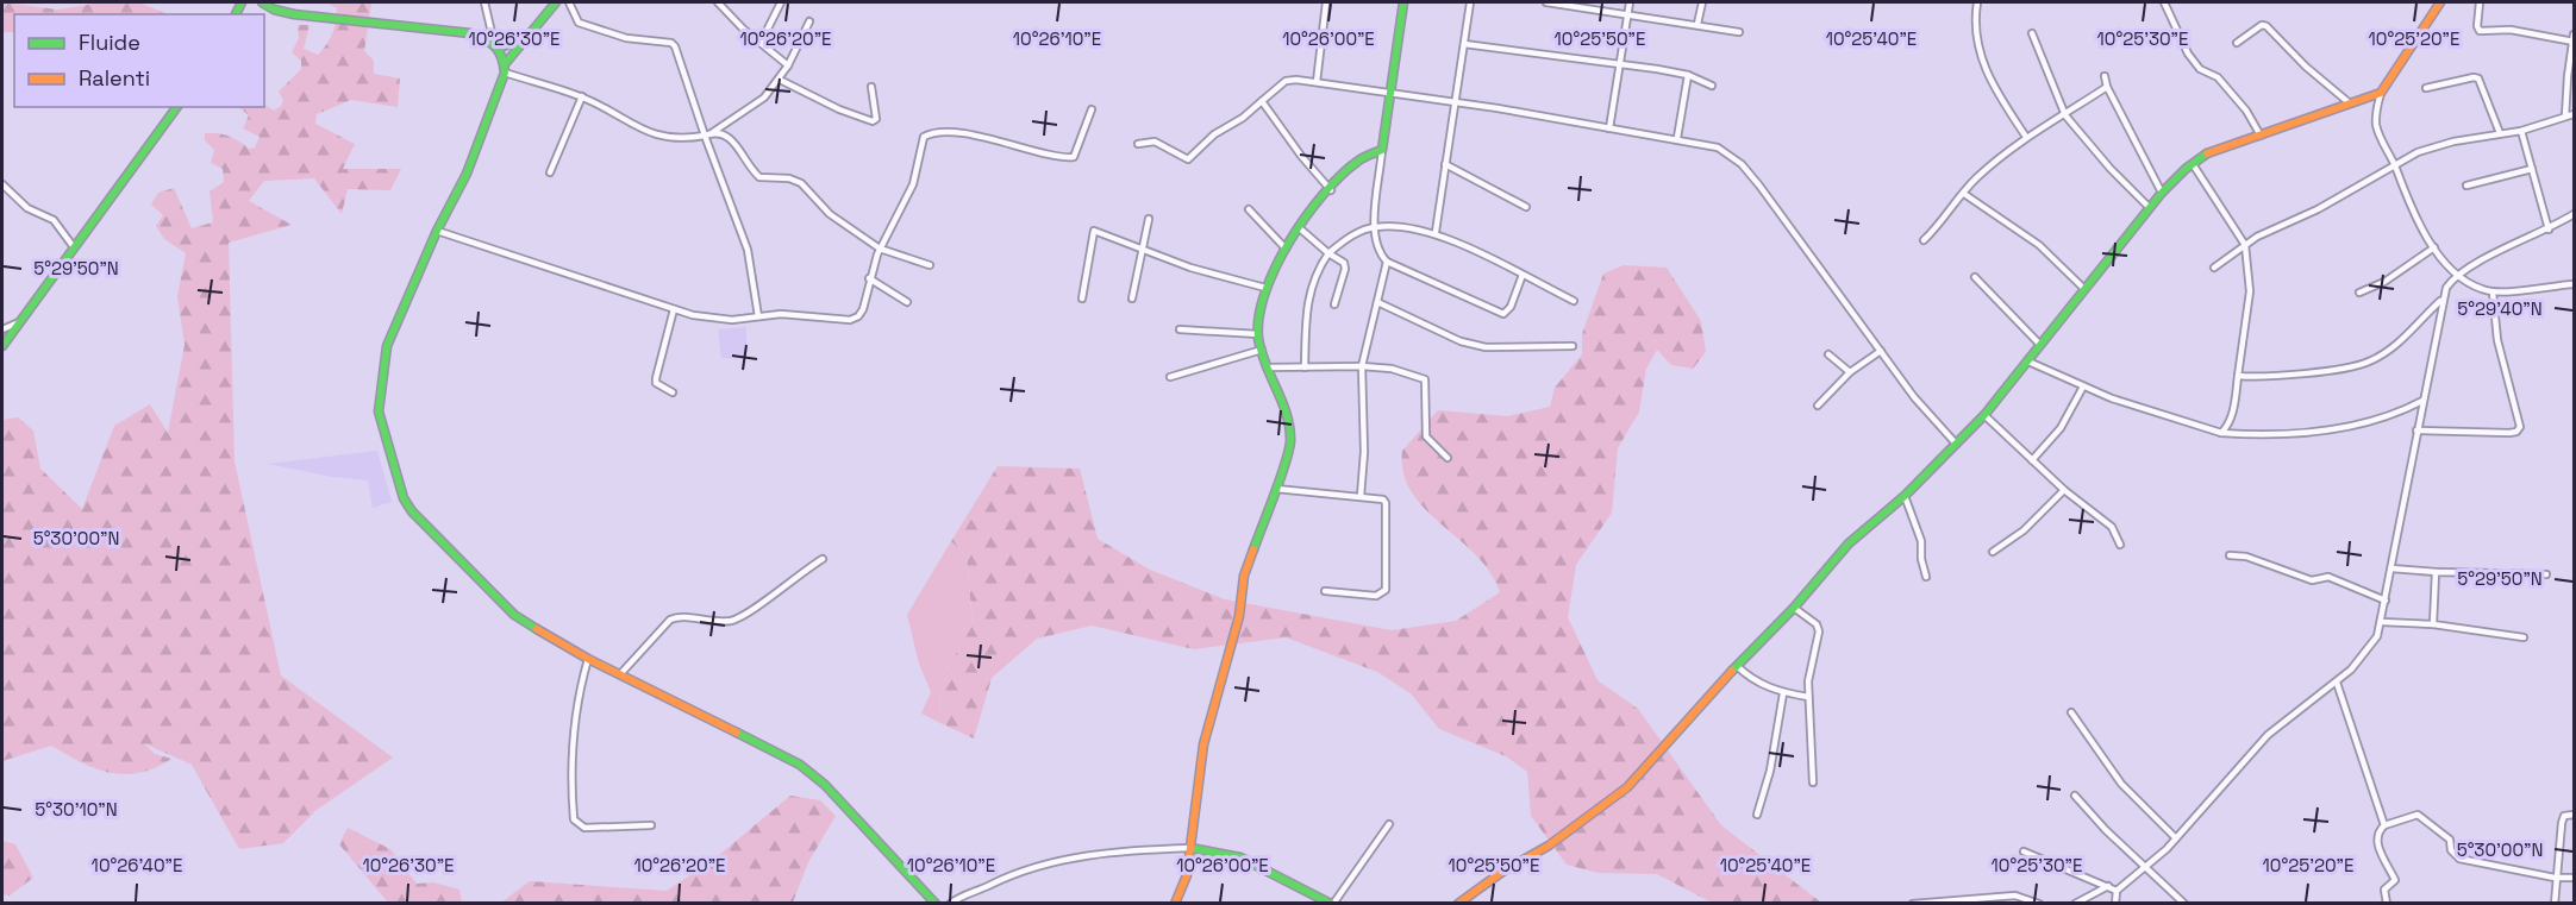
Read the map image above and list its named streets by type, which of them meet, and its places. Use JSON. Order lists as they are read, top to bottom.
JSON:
{
  "legend": ["Fluide", "Ralenti"],
  "coordinates": [
    "10°26'30\"E",
    "10°26'20\"E",
    "10°26'10\"E",
    "10°26'00\"E",
    "10°25'50\"E",
    "10°25'40\"E",
    "10°25'30\"E",
    "10°25'20\"E",
    "5°29'50\"N",
    "5°29'40\"N",
    "5°30'00\"N",
    "5°30'10\"N",
    "10°26'40\"E"
  ]
}
